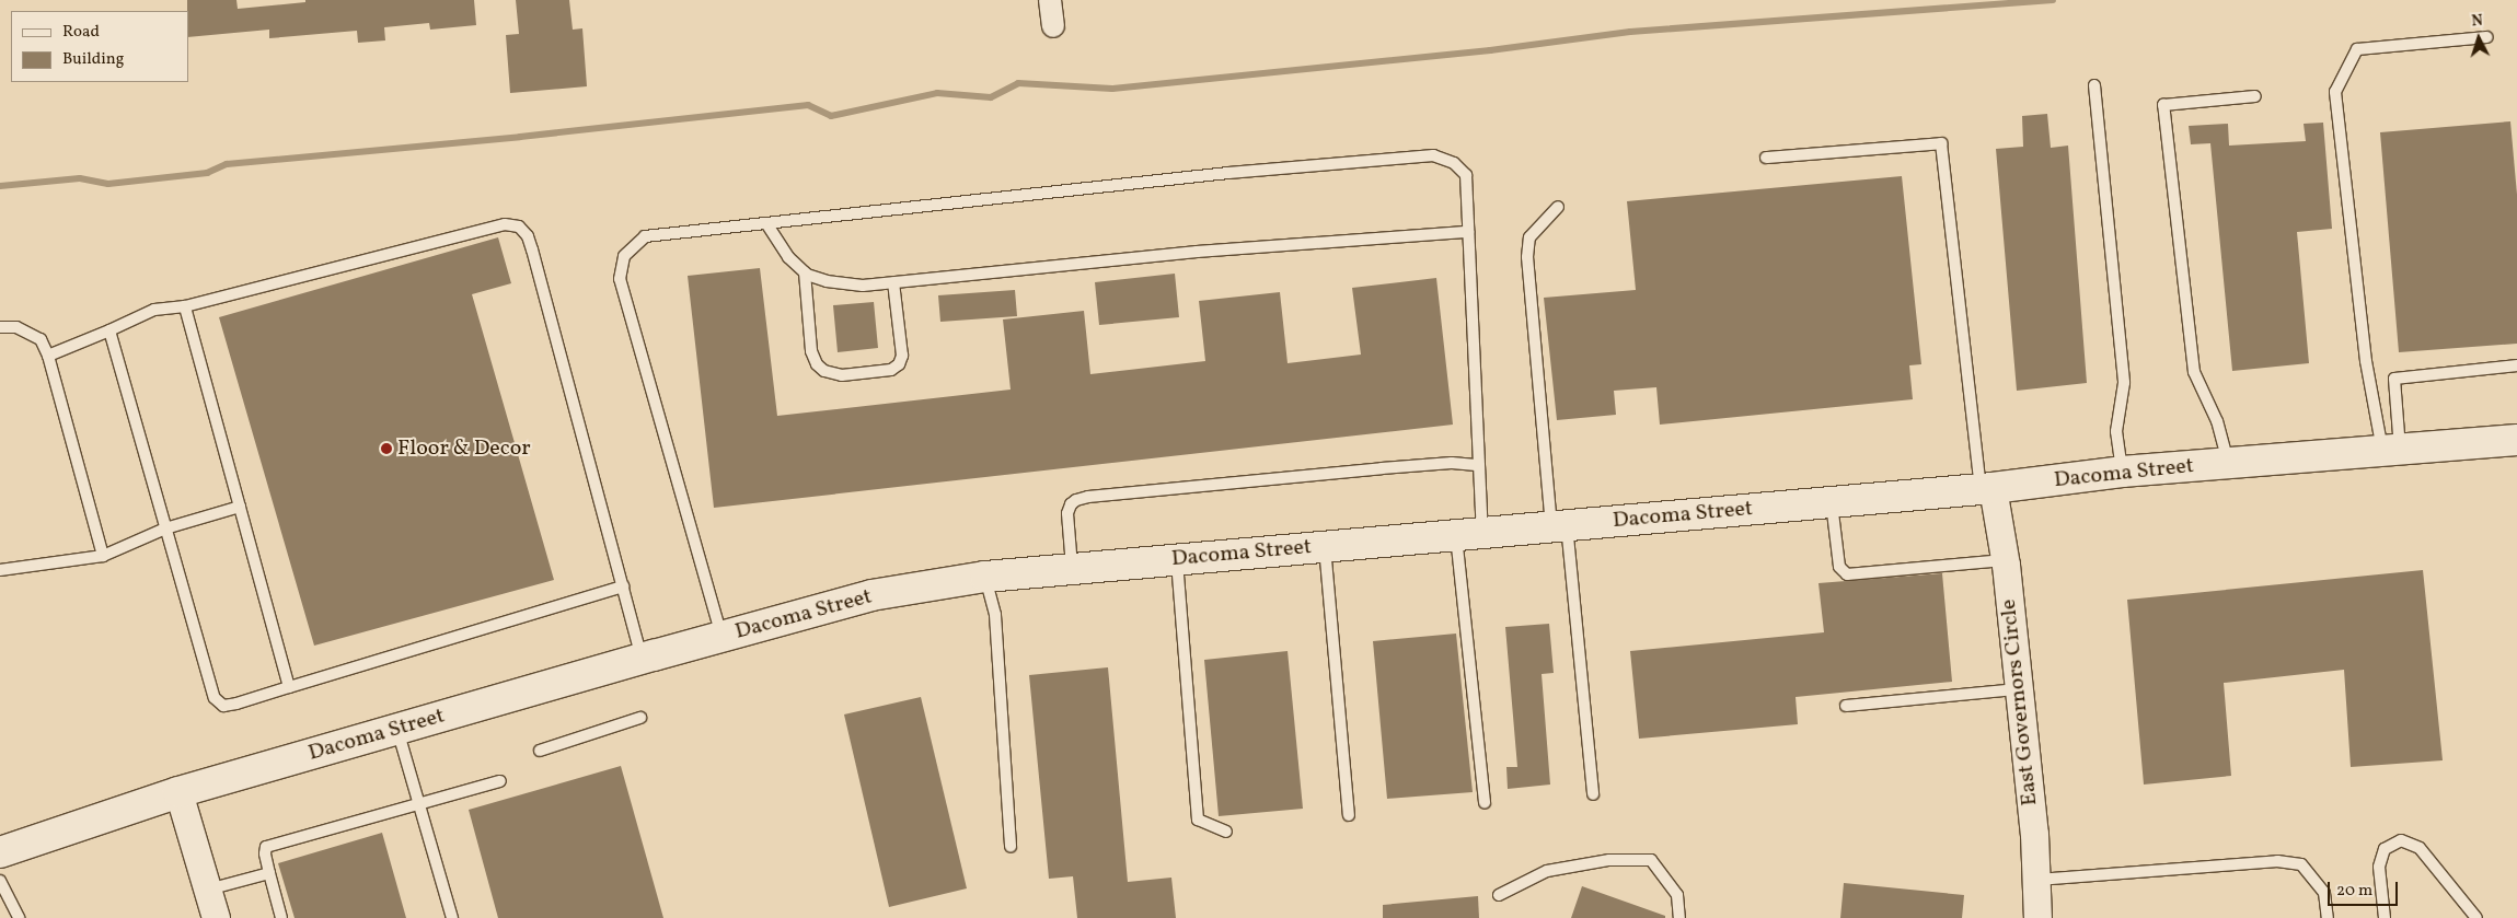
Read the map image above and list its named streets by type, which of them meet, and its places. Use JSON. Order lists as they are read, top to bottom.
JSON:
{
  "streets": {
    "main road": ["Dacoma Street"],
    "street": ["East Governors Circle"]
  },
  "crossings": [
    ["Dacoma Street", "East Governors Circle"]
  ],
  "places": ["Floor & Decor"],
  "legend": ["Road", "Building"],
  "scale_bar": "20 m",
  "north": "top"
}
